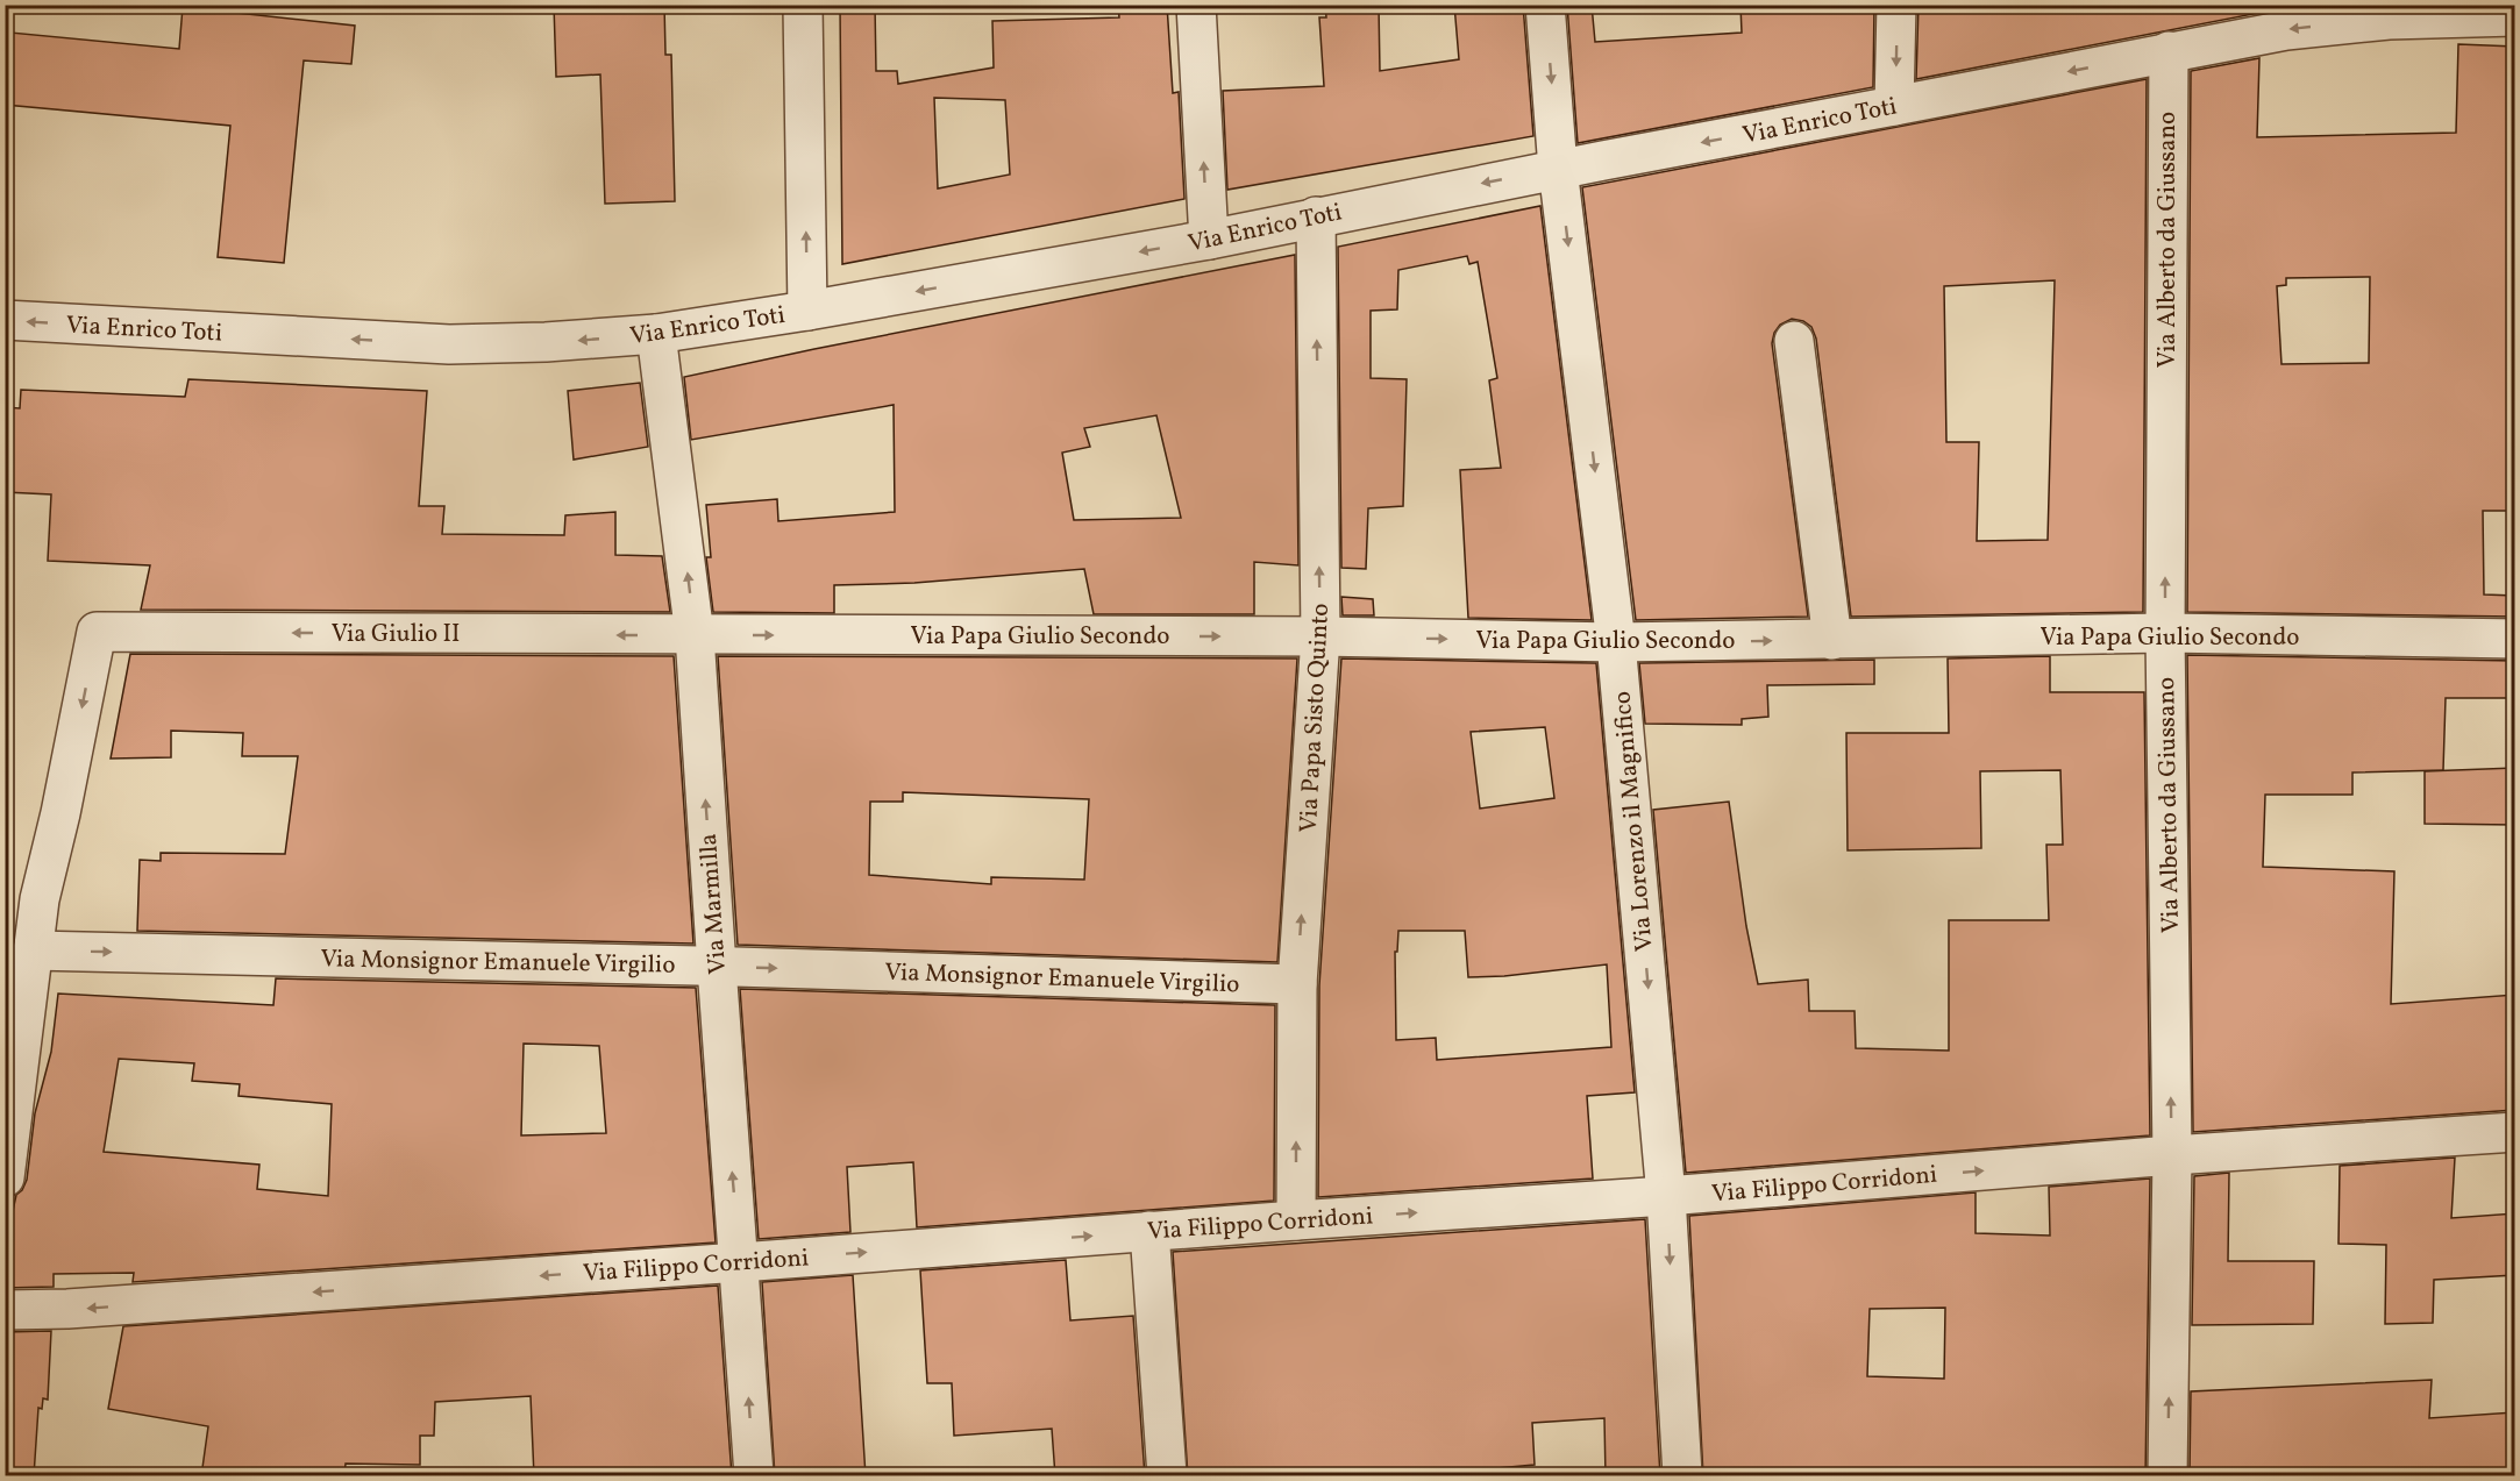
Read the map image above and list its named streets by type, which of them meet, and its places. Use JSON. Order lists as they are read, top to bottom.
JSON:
{
  "streets": {
    "street": [
      "Via Enrico Toti",
      "Via Alberto da Giussano",
      "Via Giulio II",
      "Via Papa Giulio Secondo",
      "Via Papa Sisto Quinto",
      "Via Lorenzo il Magnifico",
      "Via Marmilla",
      "Via Monsignor Emanuele Virgilio",
      "Via Filippo Corridoni"
    ]
  },
  "crossings": [
    ["Via Enrico Toti", "Via Alberto da Giussano"],
    ["Via Enrico Toti", "Via Papa Sisto Quinto"],
    ["Via Enrico Toti", "Via Lorenzo il Magnifico"],
    ["Via Enrico Toti", "Via Marmilla"],
    ["Via Alberto da Giussano", "Via Papa Giulio Secondo"],
    ["Via Alberto da Giussano", "Via Filippo Corridoni"],
    ["Via Giulio II", "Via Papa Giulio Secondo"],
    ["Via Giulio II", "Via Marmilla"],
    ["Via Giulio II", "Via Monsignor Emanuele Virgilio"],
    ["Via Papa Giulio Secondo", "Via Papa Sisto Quinto"],
    ["Via Papa Giulio Secondo", "Via Lorenzo il Magnifico"],
    ["Via Papa Giulio Secondo", "Via Marmilla"],
    ["Via Papa Sisto Quinto", "Via Monsignor Emanuele Virgilio"],
    ["Via Papa Sisto Quinto", "Via Filippo Corridoni"],
    ["Via Lorenzo il Magnifico", "Via Filippo Corridoni"],
    ["Via Marmilla", "Via Monsignor Emanuele Virgilio"],
    ["Via Marmilla", "Via Filippo Corridoni"]
  ],
  "one_way": [
    "Via Enrico Toti",
    "Via Alberto da Giussano",
    "Via Papa Giulio Secondo",
    "Via Papa Sisto Quinto",
    "Via Lorenzo il Magnifico",
    "Via Marmilla",
    "Via Monsignor Emanuele Virgilio"
  ]
}
